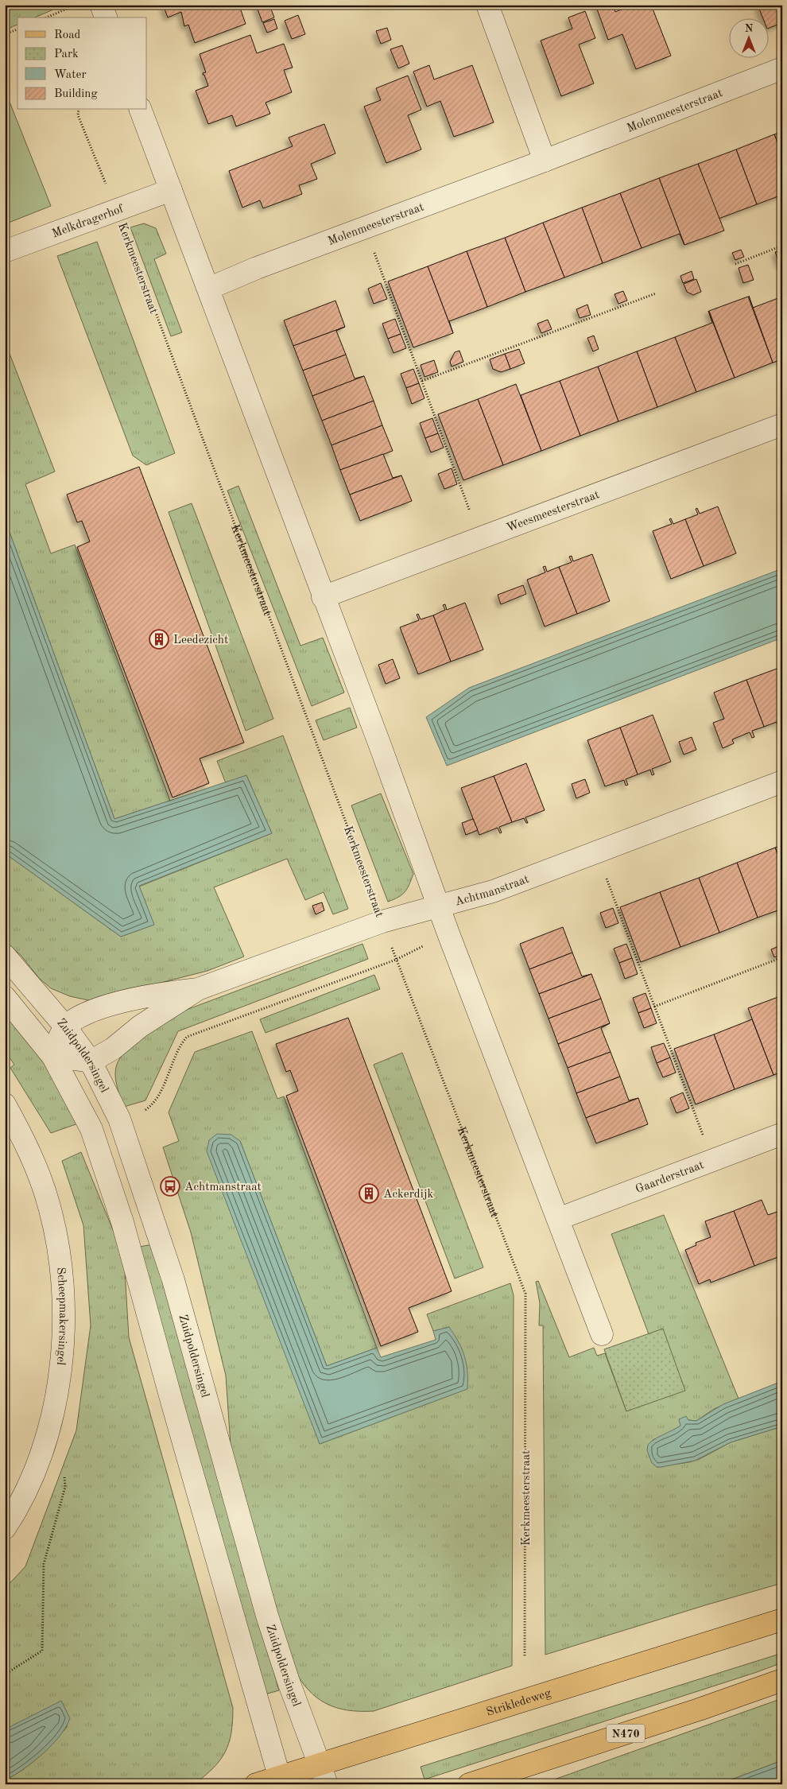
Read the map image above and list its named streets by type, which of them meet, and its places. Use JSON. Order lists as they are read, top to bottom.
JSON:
{
  "streets": {
    "main road": ["Strikledeweg", "N470"],
    "street": [
      "Molenmeesterstraat",
      "Melkdragerhof",
      "Weesmeesterstraat",
      "Achtmanstraat",
      "Zuidpoldersingel",
      "Gaarderstraat",
      "Scheepmakersingel"
    ],
    "path": ["Kerkmeesterstraat"]
  },
  "crossings": [
    ["Melkdragerhof", "Kerkmeesterstraat"],
    ["Kerkmeesterstraat", "Achtmanstraat"],
    ["Achtmanstraat", "Zuidpoldersingel"],
    ["Zuidpoldersingel", "Strikledeweg"]
  ],
  "places": {
    "building": ["Leedezicht", "Ackerdijk"],
    "bus stop": ["Achtmanstraat"]
  },
  "legend": [
    "Road",
    "Park",
    "Water",
    "Building"
  ],
  "north": "top"
}
